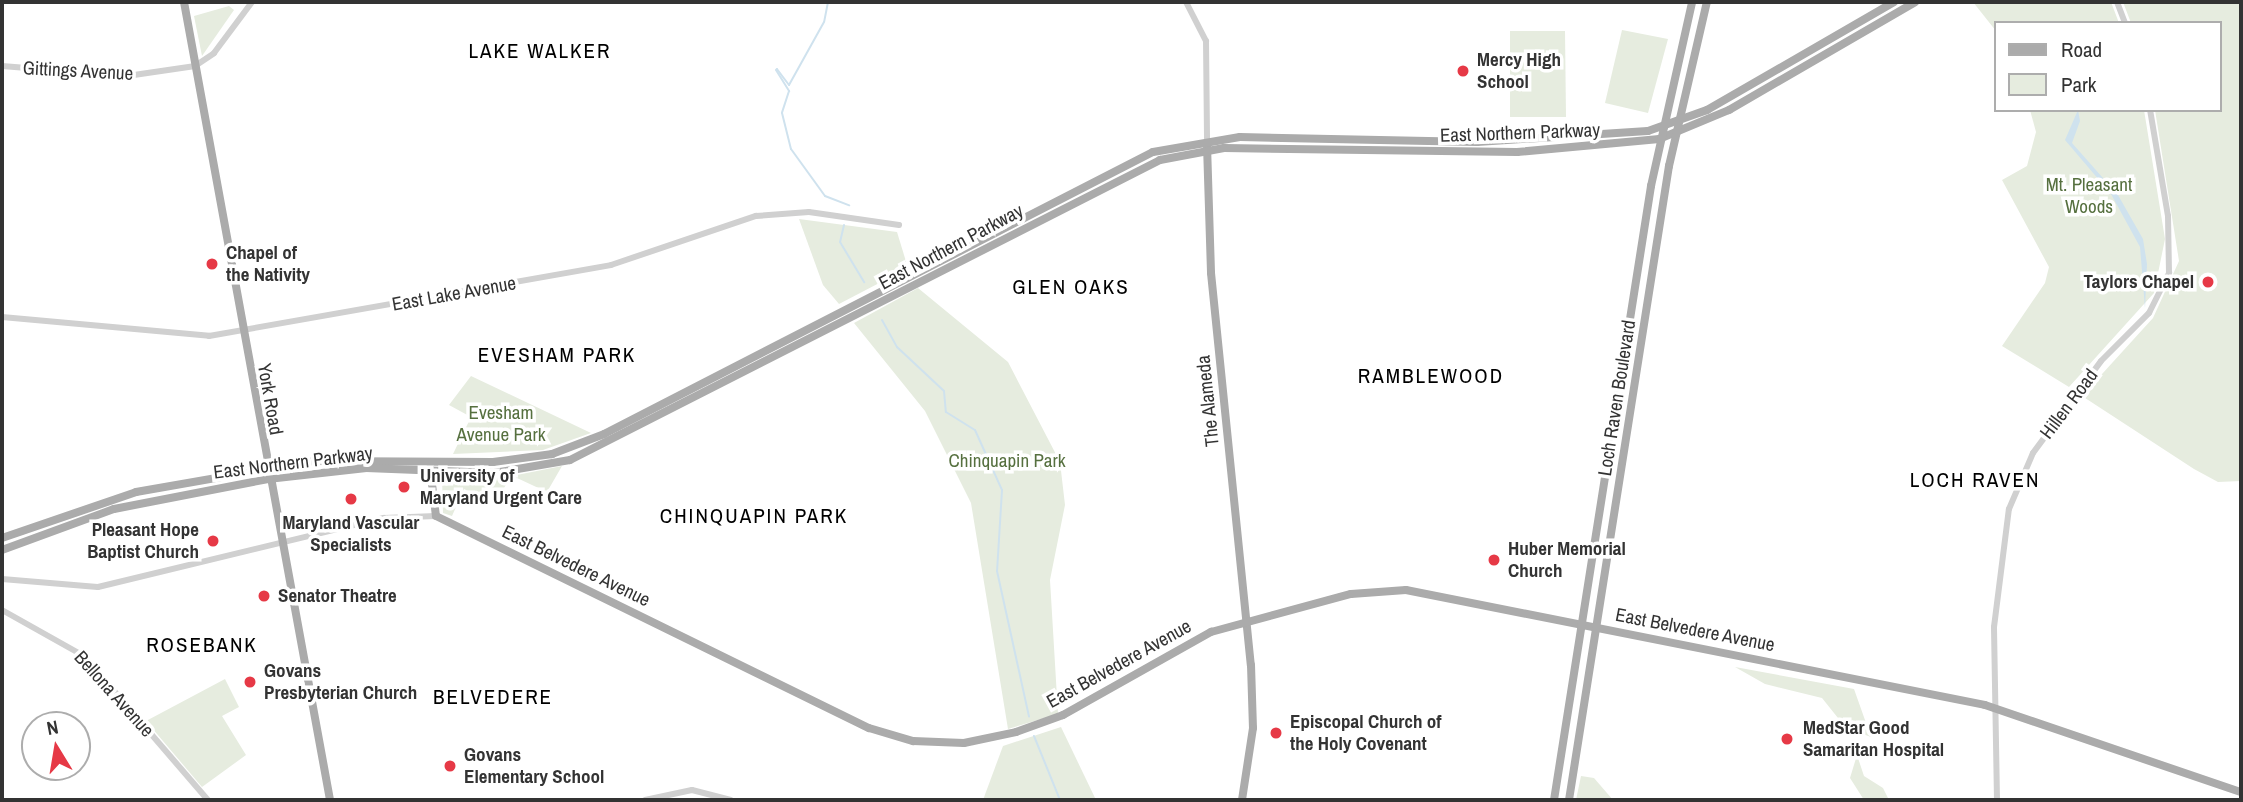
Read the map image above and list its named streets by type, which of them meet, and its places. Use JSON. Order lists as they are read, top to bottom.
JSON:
{
  "streets": {
    "main road": [
      "East Northern Parkway",
      "Loch Raven Boulevard",
      "York Road",
      "The Alameda",
      "East Belvedere Avenue"
    ],
    "street": [
      "Gittings Avenue",
      "East Lake Avenue",
      "Hillen Road",
      "Bellona Avenue"
    ]
  },
  "crossings": [
    ["Gittings Avenue", "York Road"],
    ["East Northern Parkway", "Loch Raven Boulevard"],
    ["East Northern Parkway", "York Road"],
    ["East Northern Parkway", "The Alameda"],
    ["East Lake Avenue", "York Road"],
    ["Loch Raven Boulevard", "East Belvedere Avenue"],
    ["York Road", "East Belvedere Avenue"],
    ["The Alameda", "East Belvedere Avenue"],
    ["Hillen Road", "East Belvedere Avenue"]
  ],
  "districts": [
    "LAKE WALKER",
    "GLEN OAKS",
    "EVESHAM PARK",
    "RAMBLEWOOD",
    "LOCH RAVEN",
    "CHINQUAPIN PARK",
    "ROSEBANK",
    "BELVEDERE"
  ],
  "parks": ["Mt. Pleasant Woods", "Evesham Avenue Park", "Chinquapin Park"],
  "places": [
    "Mercy High School",
    "Chapel of the Nativity",
    "Taylors Chapel",
    "University of Maryland Urgent Care",
    "Maryland Vascular Specialists",
    "Pleasant Hope Baptist Church",
    "Huber Memorial Church",
    "Senator Theatre",
    "Govans Presbyterian Church",
    "Episcopal Church of the Holy Covenant",
    "MedStar Good Samaritan Hospital",
    "Govans Elementary School"
  ],
  "legend": ["Road", "Park"],
  "north": "top"
}
